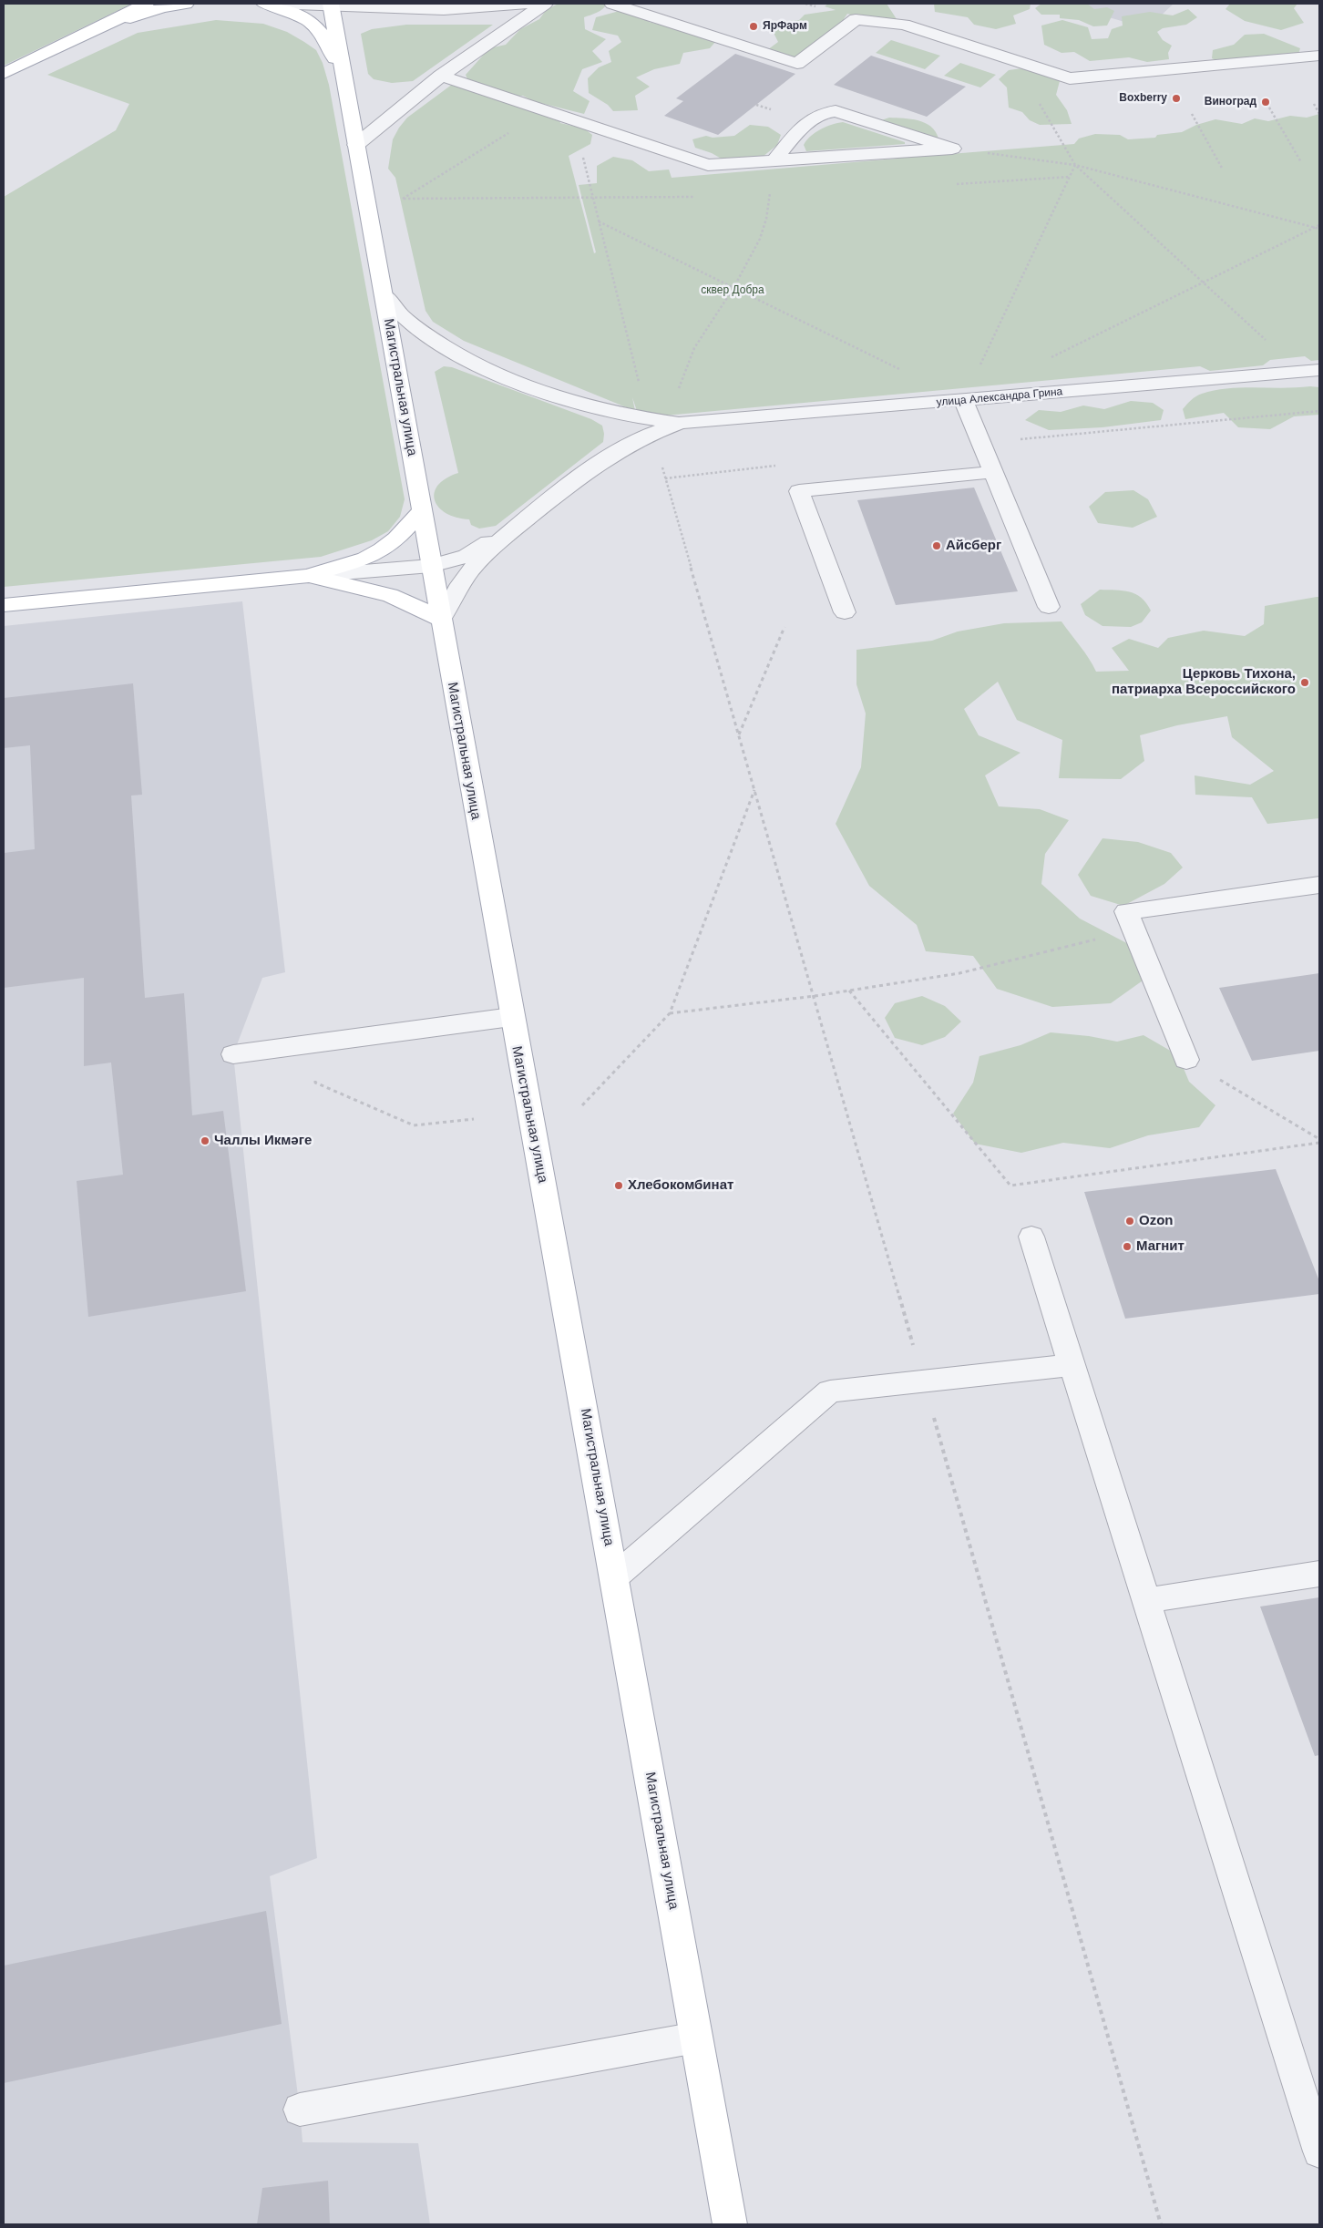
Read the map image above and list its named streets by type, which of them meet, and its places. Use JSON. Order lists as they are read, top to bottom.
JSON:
{
  "streets": {
    "main road": ["Магистральная улица"],
    "street": ["улица Александра Грина"]
  },
  "parks": ["сквер Добра"],
  "places": [
    "ЯрФарм",
    "Boxberry",
    "Виноград",
    "Айсберг",
    "Церковь Тихона, патриарха Всероссийского",
    "Чаллы Икмәге",
    "Хлебокомбинат",
    "Ozon",
    "Магнит"
  ]
}
